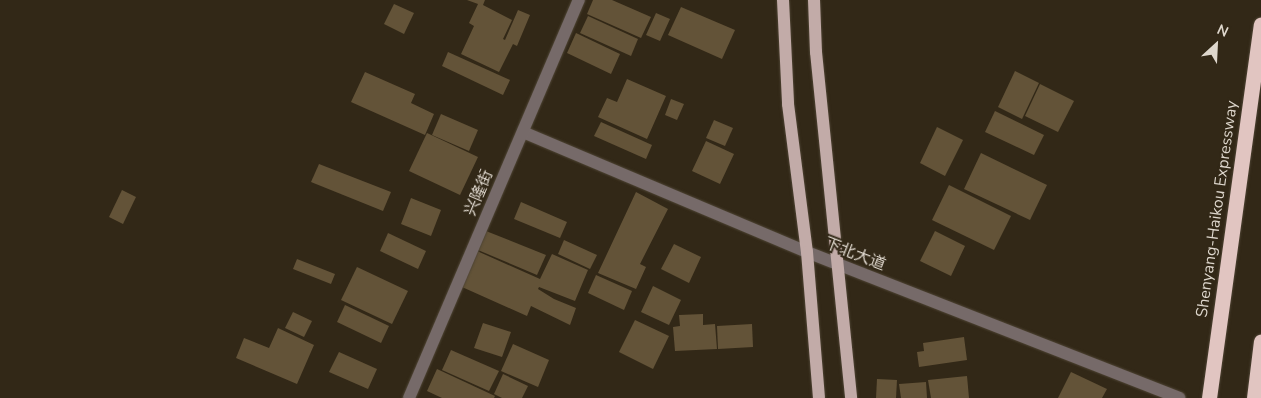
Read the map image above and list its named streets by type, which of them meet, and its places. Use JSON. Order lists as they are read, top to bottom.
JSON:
{
  "streets": {
    "highway": ["Shenyang-Haikou Expressway"],
    "street": ["兴隆街", "下北大道"]
  },
  "crossings": [
    ["兴隆街", "下北大道"]
  ],
  "north": "top right"
}
